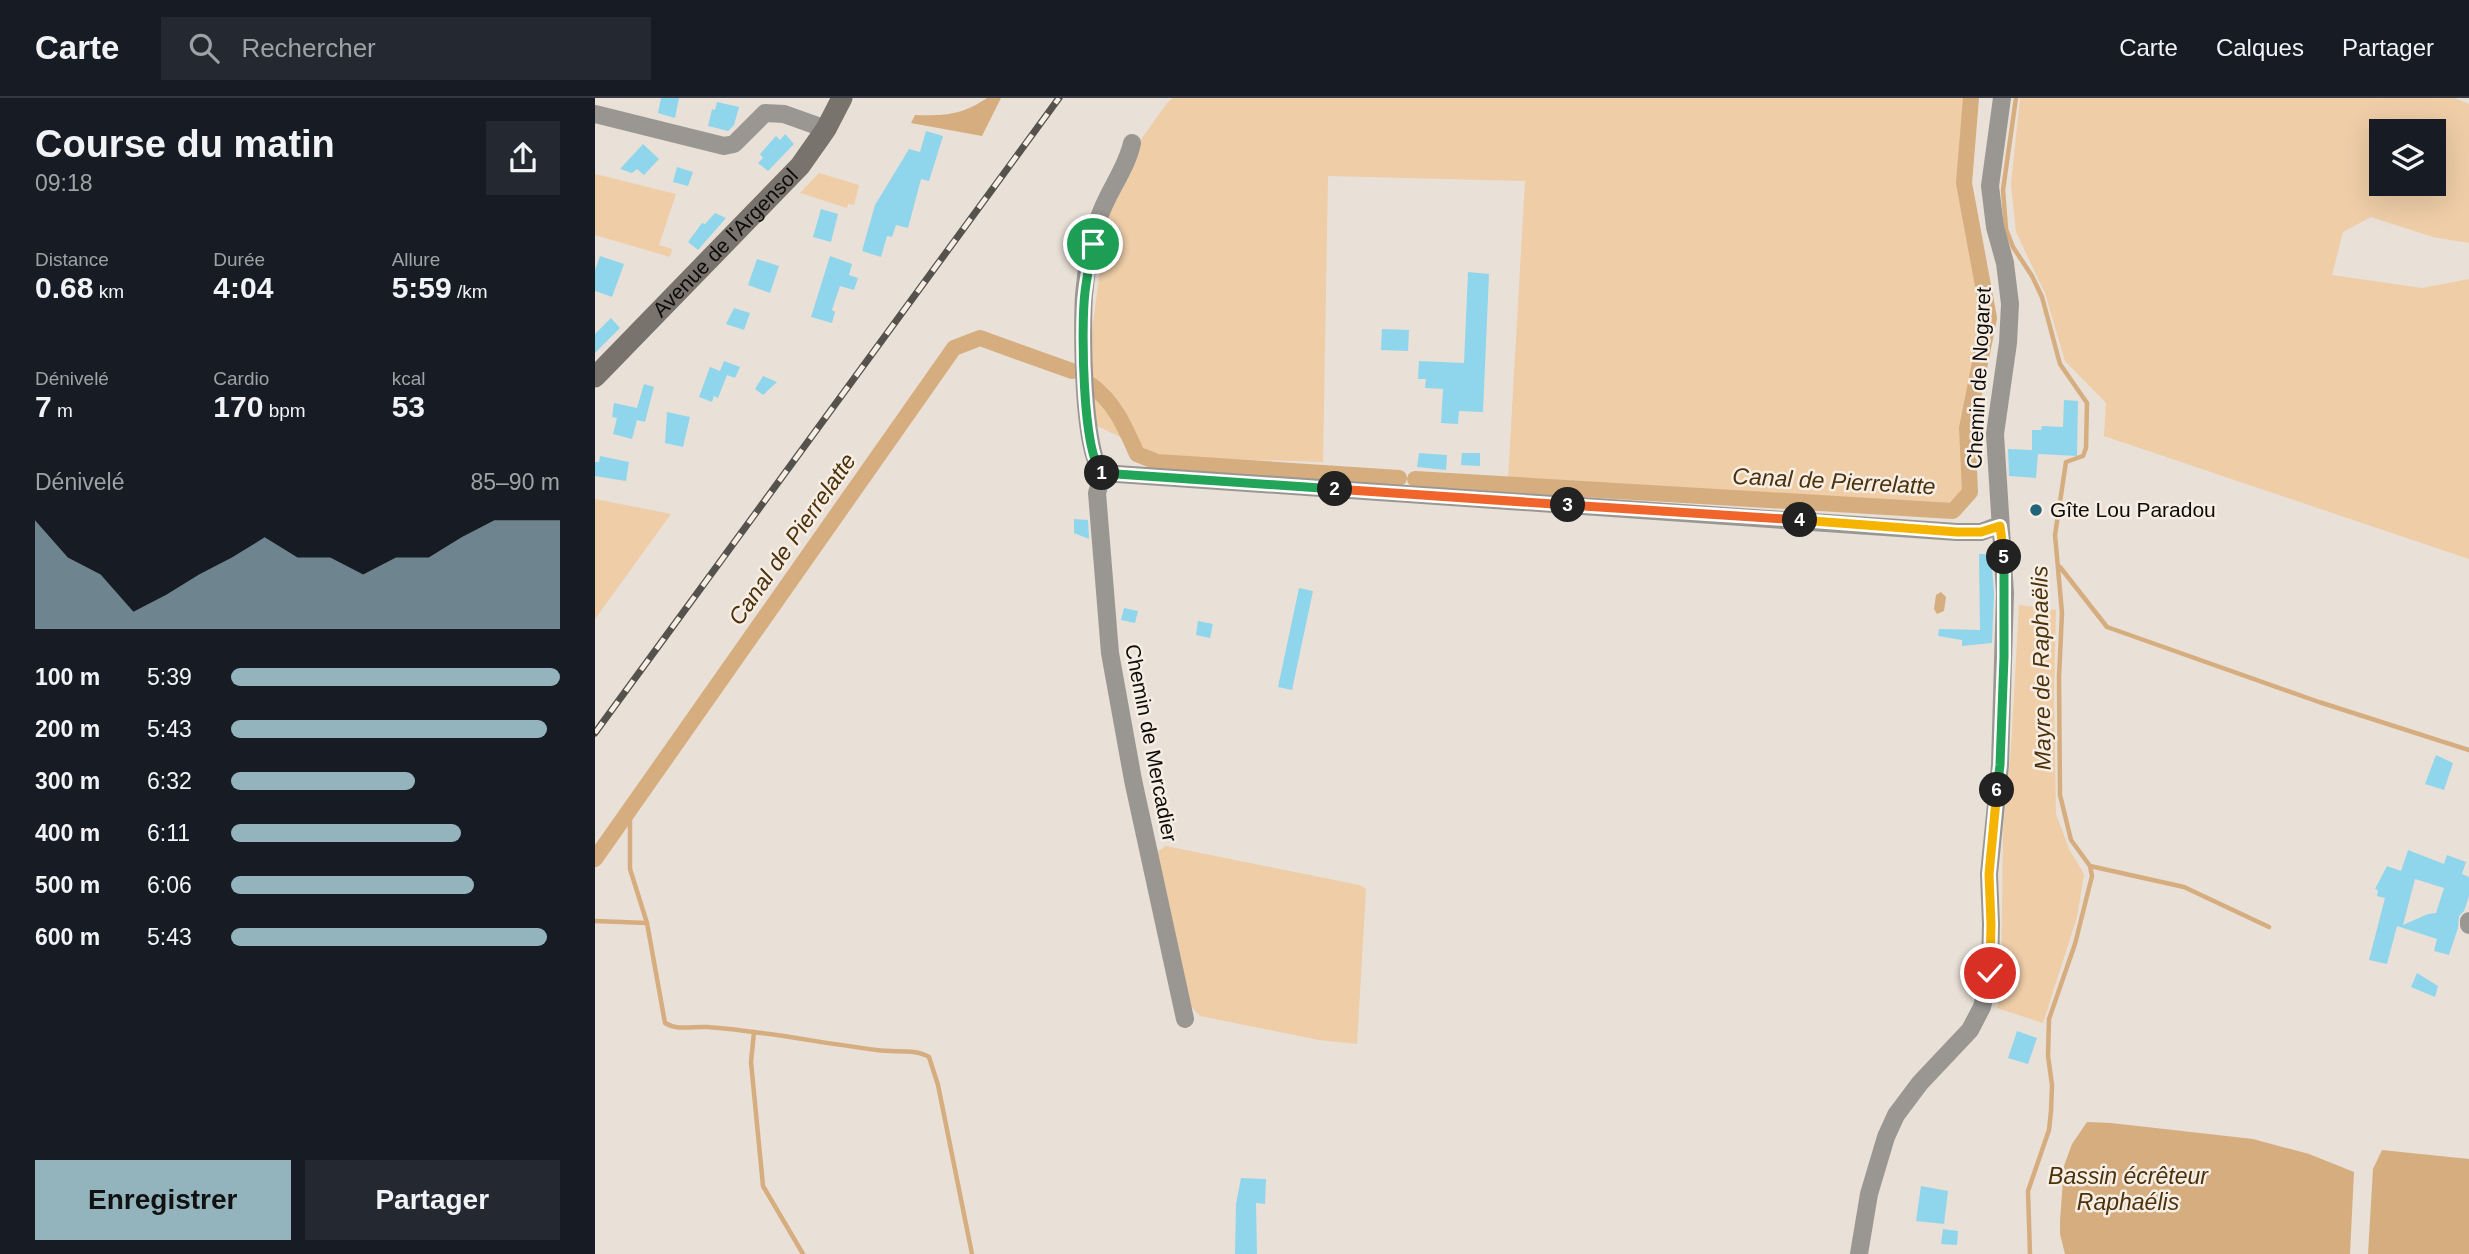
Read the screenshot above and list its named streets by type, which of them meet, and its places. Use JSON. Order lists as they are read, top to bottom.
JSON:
{
  "streets": {
    "street": ["Avenue de l'Argensol", "Chemin de Nogaret", "Chemin de Mercadier"]
  },
  "water": ["Canal de Pierrelatte", "Mayre de Raphaëlis", "Bassin écrêteur Raphaélis"],
  "places": ["Gîte Lou Paradou"],
  "page": {
    "header": "Carte",
    "search": "Rechercher",
    "nav": ["Carte", "Calques", "Partager"],
    "heading": ["Course du matin", "09:18"],
    "stats": [
      ["Distance", "0.68 km"],
      ["Durée", "4:04"],
      ["Allure", "5:59 /km"],
      ["Dénivelé", "7 m"],
      ["Cardio", "170 bpm"],
      ["kcal", "53"]
    ],
    "chart": ["Dénivelé", "85–90 m"],
    "pins": [
      "1",
      "2",
      "3",
      "4",
      "5",
      "6"
    ],
    "list": [
      {
        "name": "100 m",
        "note": "5:39"
      },
      {
        "name": "200 m",
        "note": "5:43"
      },
      {
        "name": "300 m",
        "note": "6:32"
      },
      {
        "name": "400 m",
        "note": "6:11"
      },
      {
        "name": "500 m",
        "note": "6:06"
      },
      {
        "name": "600 m",
        "note": "5:43"
      }
    ],
    "buttons": ["Enregistrer", "Partager"]
  }
}
